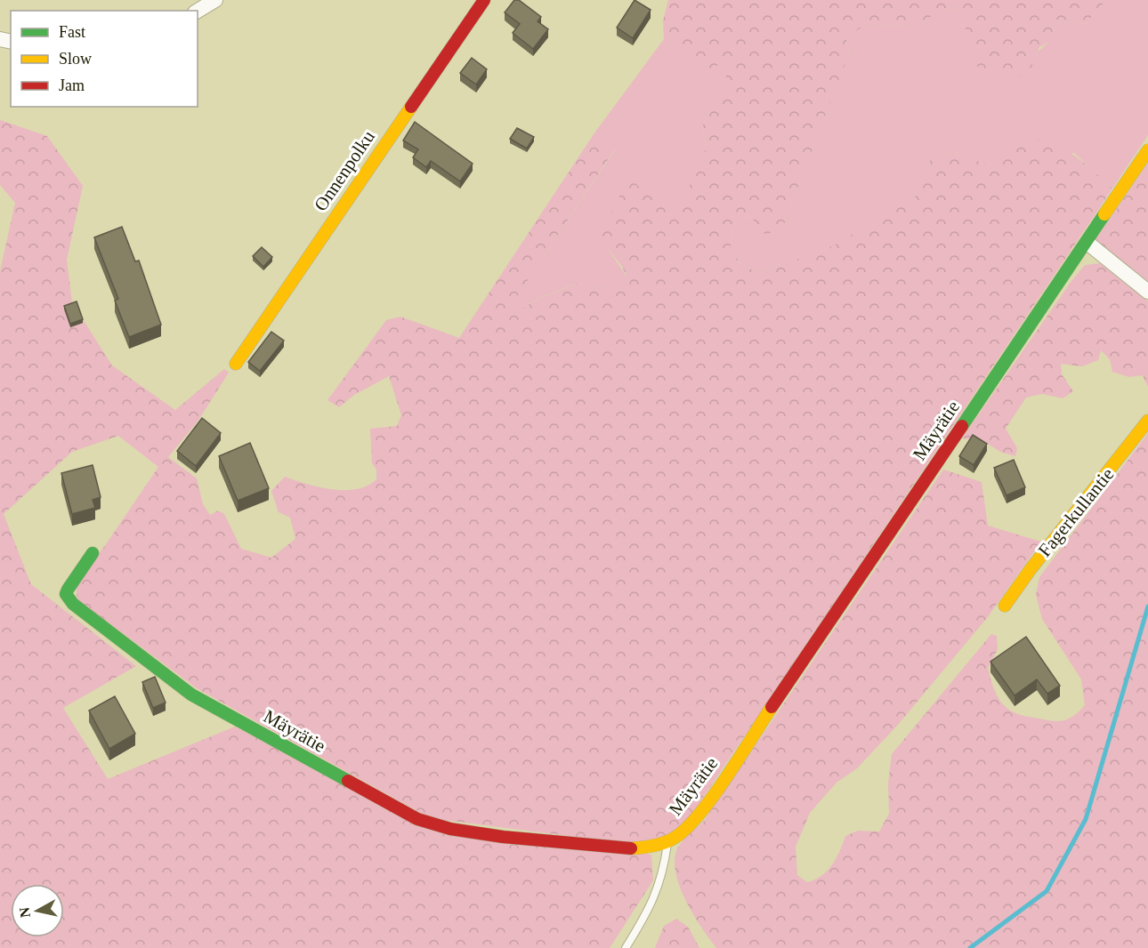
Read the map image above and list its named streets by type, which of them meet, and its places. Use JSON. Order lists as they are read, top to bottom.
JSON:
{
  "streets": {
    "street": ["Onnenpolku", "Mäyrätie", "Fagerkullantie"]
  },
  "legend": ["Fast", "Slow", "Jam"],
  "north": "left"
}
